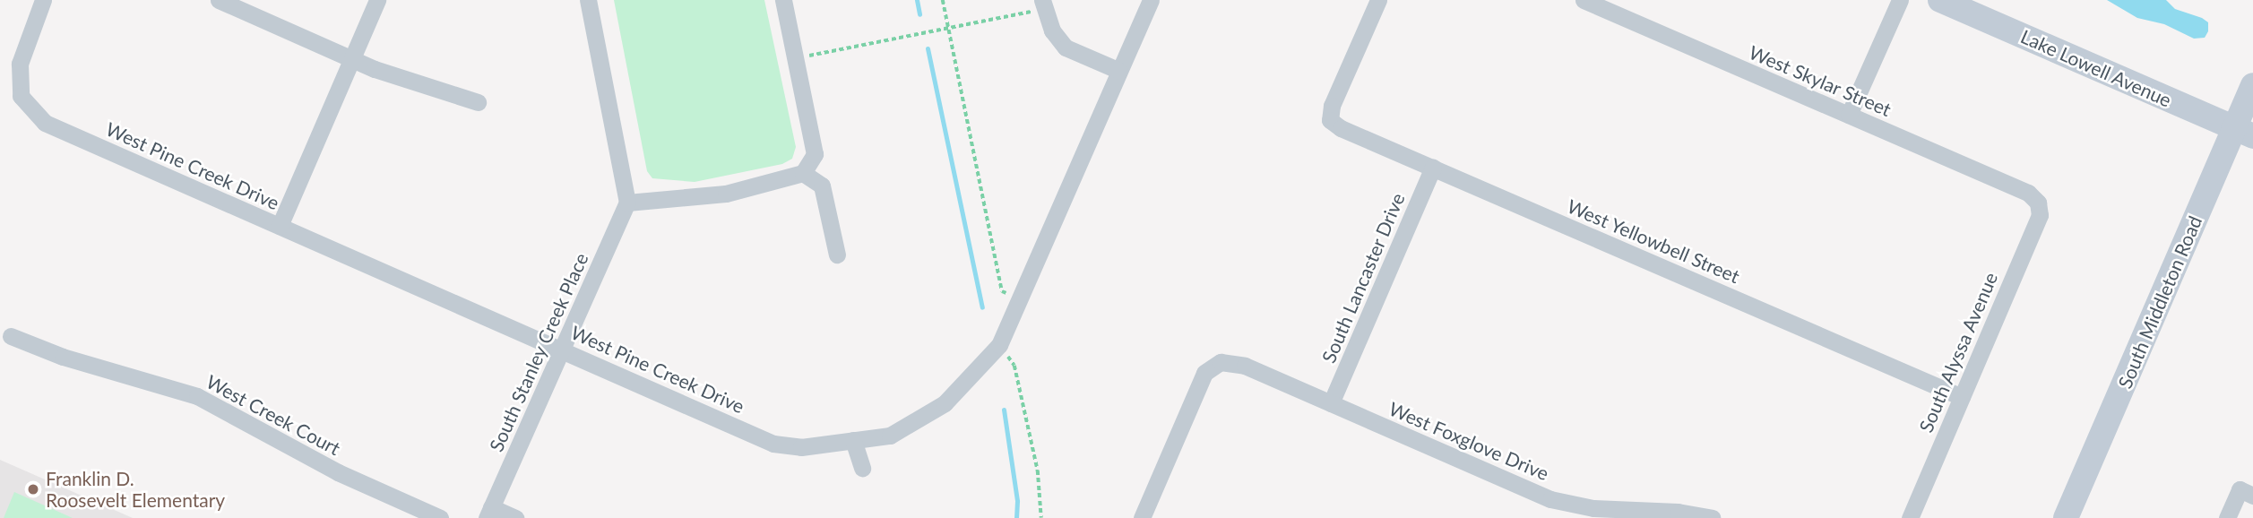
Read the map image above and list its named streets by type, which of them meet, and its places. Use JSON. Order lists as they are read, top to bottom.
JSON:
{
  "streets": {
    "main road": ["Lake Lowell Avenue", "South Middleton Road"],
    "street": [
      "West Skylar Street",
      "West Pine Creek Drive",
      "West Yellowbell Street",
      "South Lancaster Drive",
      "South Stanley Creek Place",
      "South Alyssa Avenue",
      "West Creek Court",
      "West Foxglove Drive"
    ]
  },
  "crossings": [
    ["Lake Lowell Avenue", "South Middleton Road"],
    ["West Skylar Street", "South Alyssa Avenue"],
    ["West Pine Creek Drive", "South Stanley Creek Place"],
    ["West Yellowbell Street", "South Lancaster Drive"],
    ["West Yellowbell Street", "South Alyssa Avenue"],
    ["South Lancaster Drive", "West Foxglove Drive"]
  ],
  "places": ["Franklin D. Roosevelt Elementary"]
}
